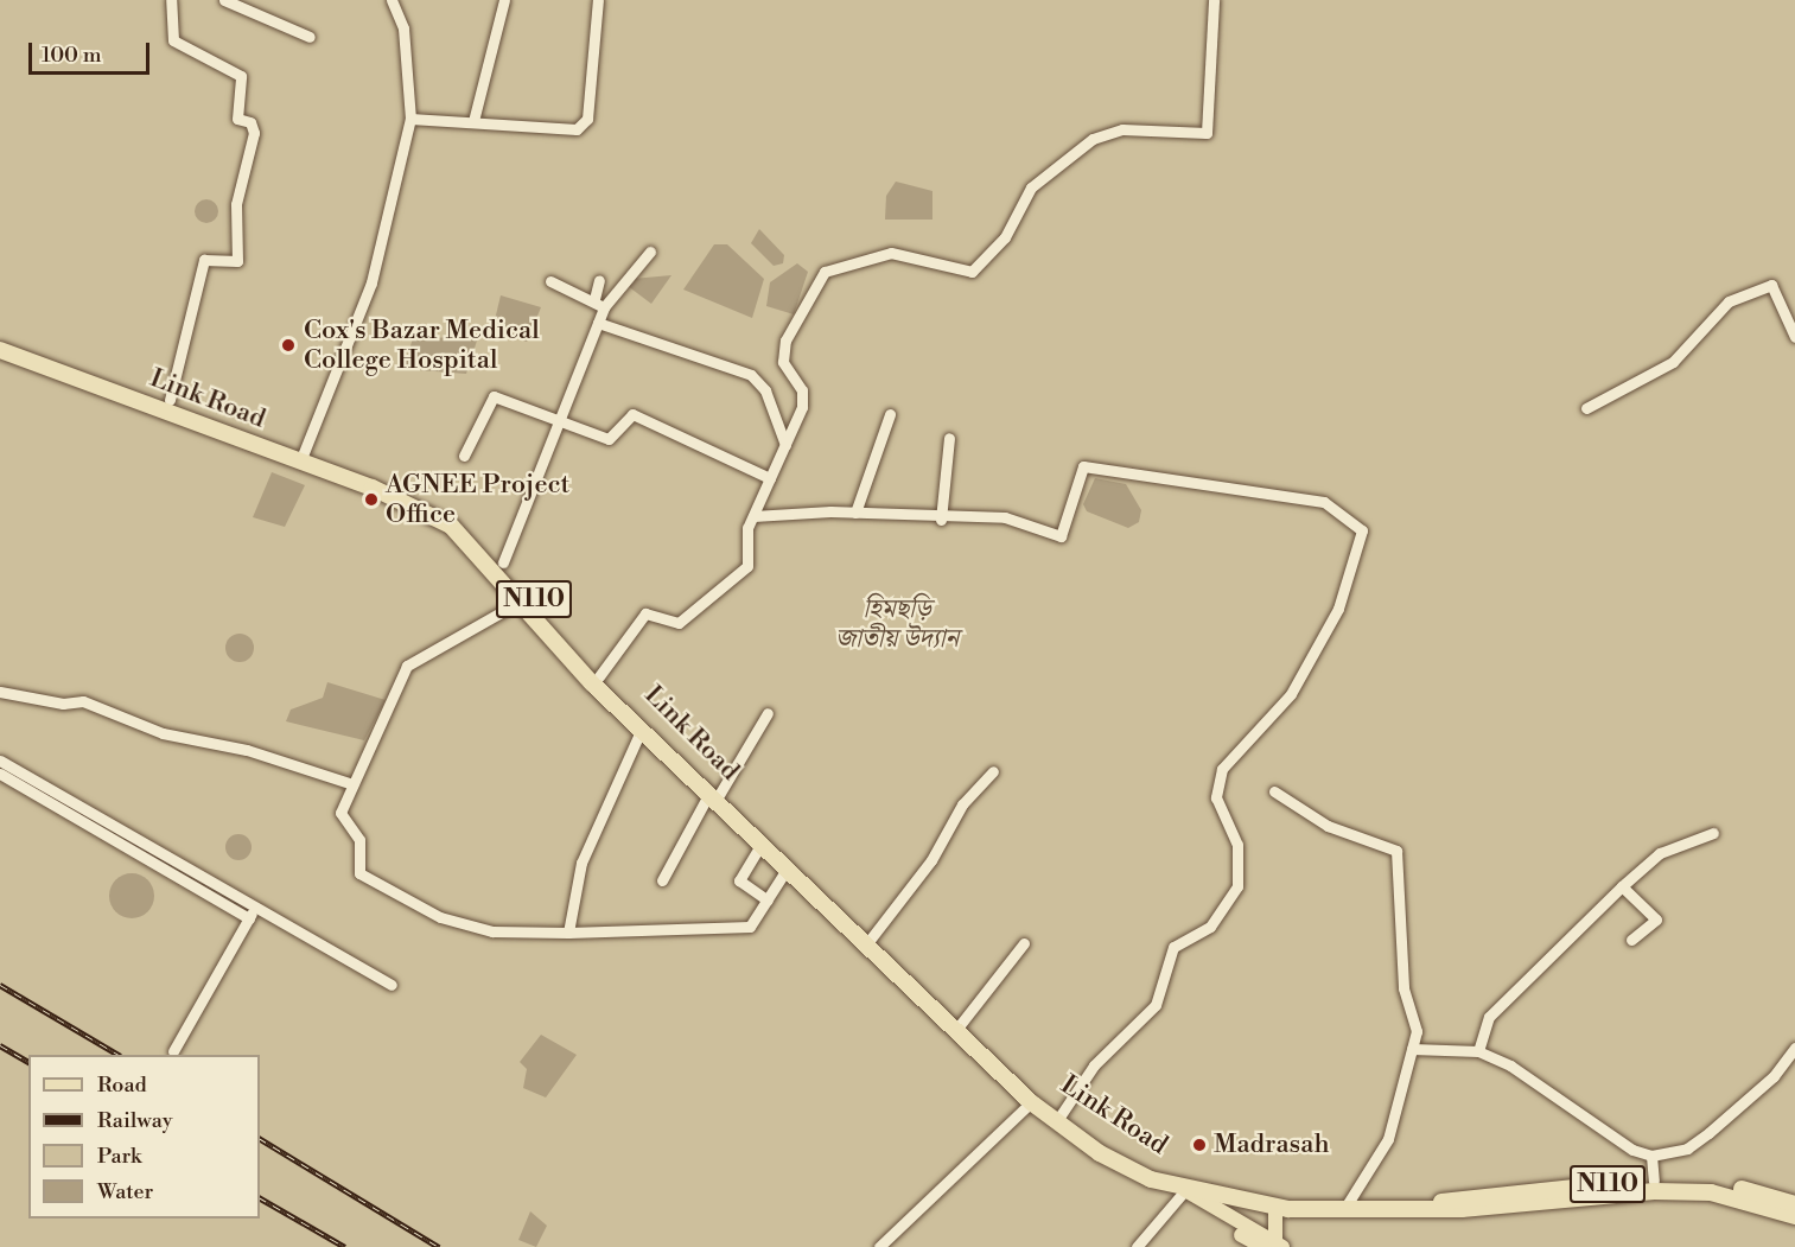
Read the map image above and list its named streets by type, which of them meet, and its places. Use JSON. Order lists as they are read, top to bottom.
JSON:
{
  "streets": {
    "highway": ["Link Road", "N110"]
  },
  "crossings": [
    ["Link Road", "N110"]
  ],
  "parks": ["হিমছড়ি জাতীয় উদ্যান"],
  "places": ["Cox's Bazar Medical College Hospital", "AGNEE Project Office", "Madrasah"],
  "legend": [
    "Road",
    "Railway",
    "Park",
    "Water"
  ],
  "scale_bar": "100 m"
}
